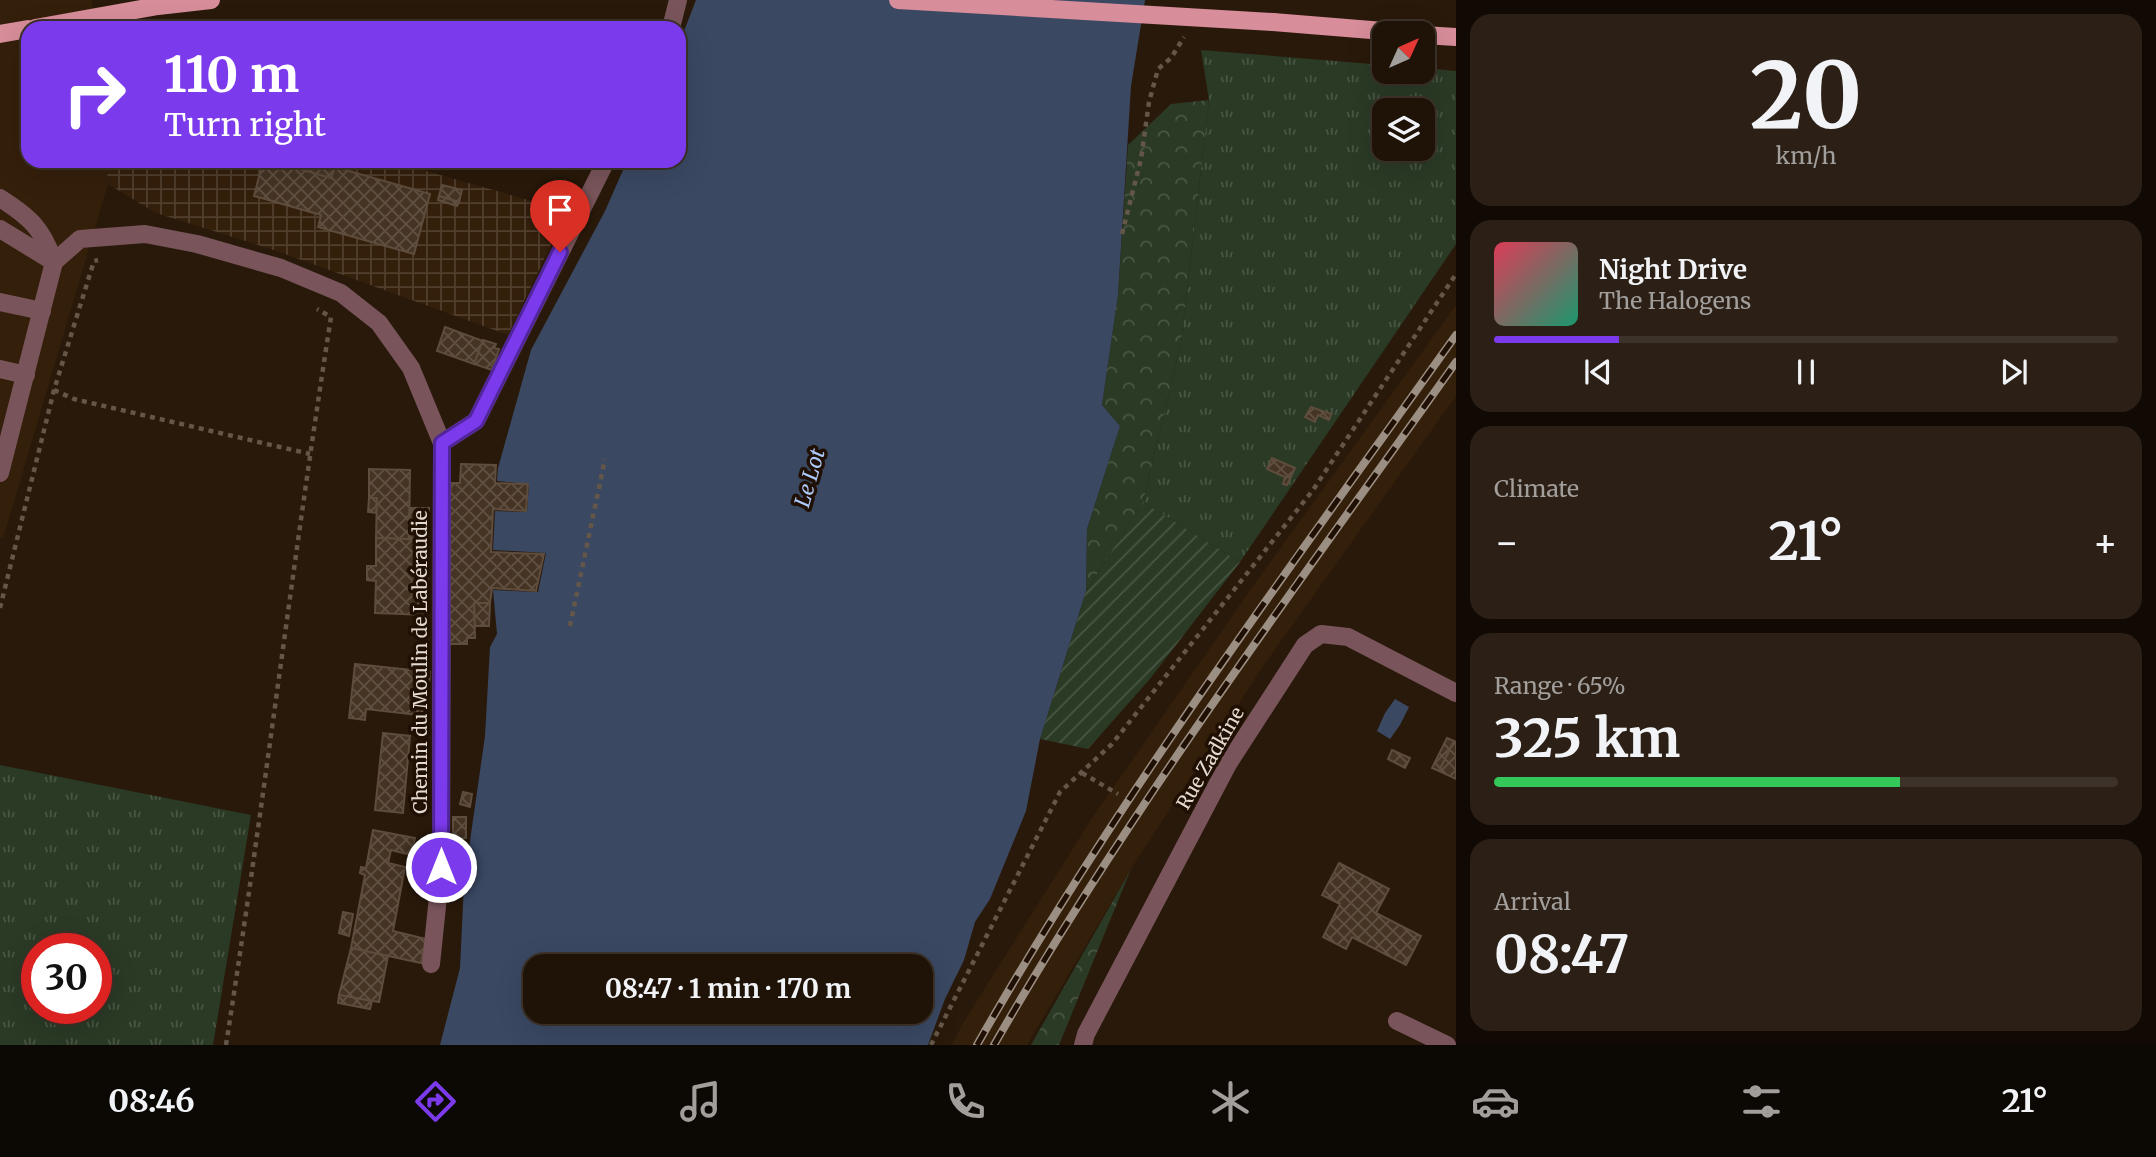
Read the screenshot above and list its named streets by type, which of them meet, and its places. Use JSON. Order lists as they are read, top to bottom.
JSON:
{
  "streets": {
    "street": ["Chemin du Moulin de Labéraudie", "Rue Zadkine"]
  },
  "water": ["Le Lot"],
  "north": "top right",
  "page": {
    "tile": [
      ["20", "km/h"],
      "Climate",
      ["Range · 65%", "325 km"],
      ["Arrival", "08:47"]
    ],
    "turn": ["110 m", "Turn right"],
    "song": ["Night Drive", "The Halogens"],
    "heat": ["−", "21°", "+"],
    "limit": "30",
    "trip": "08:47 · 1 min · 170 m",
    "tabs": ["08:46", "21°"]
  }
}
